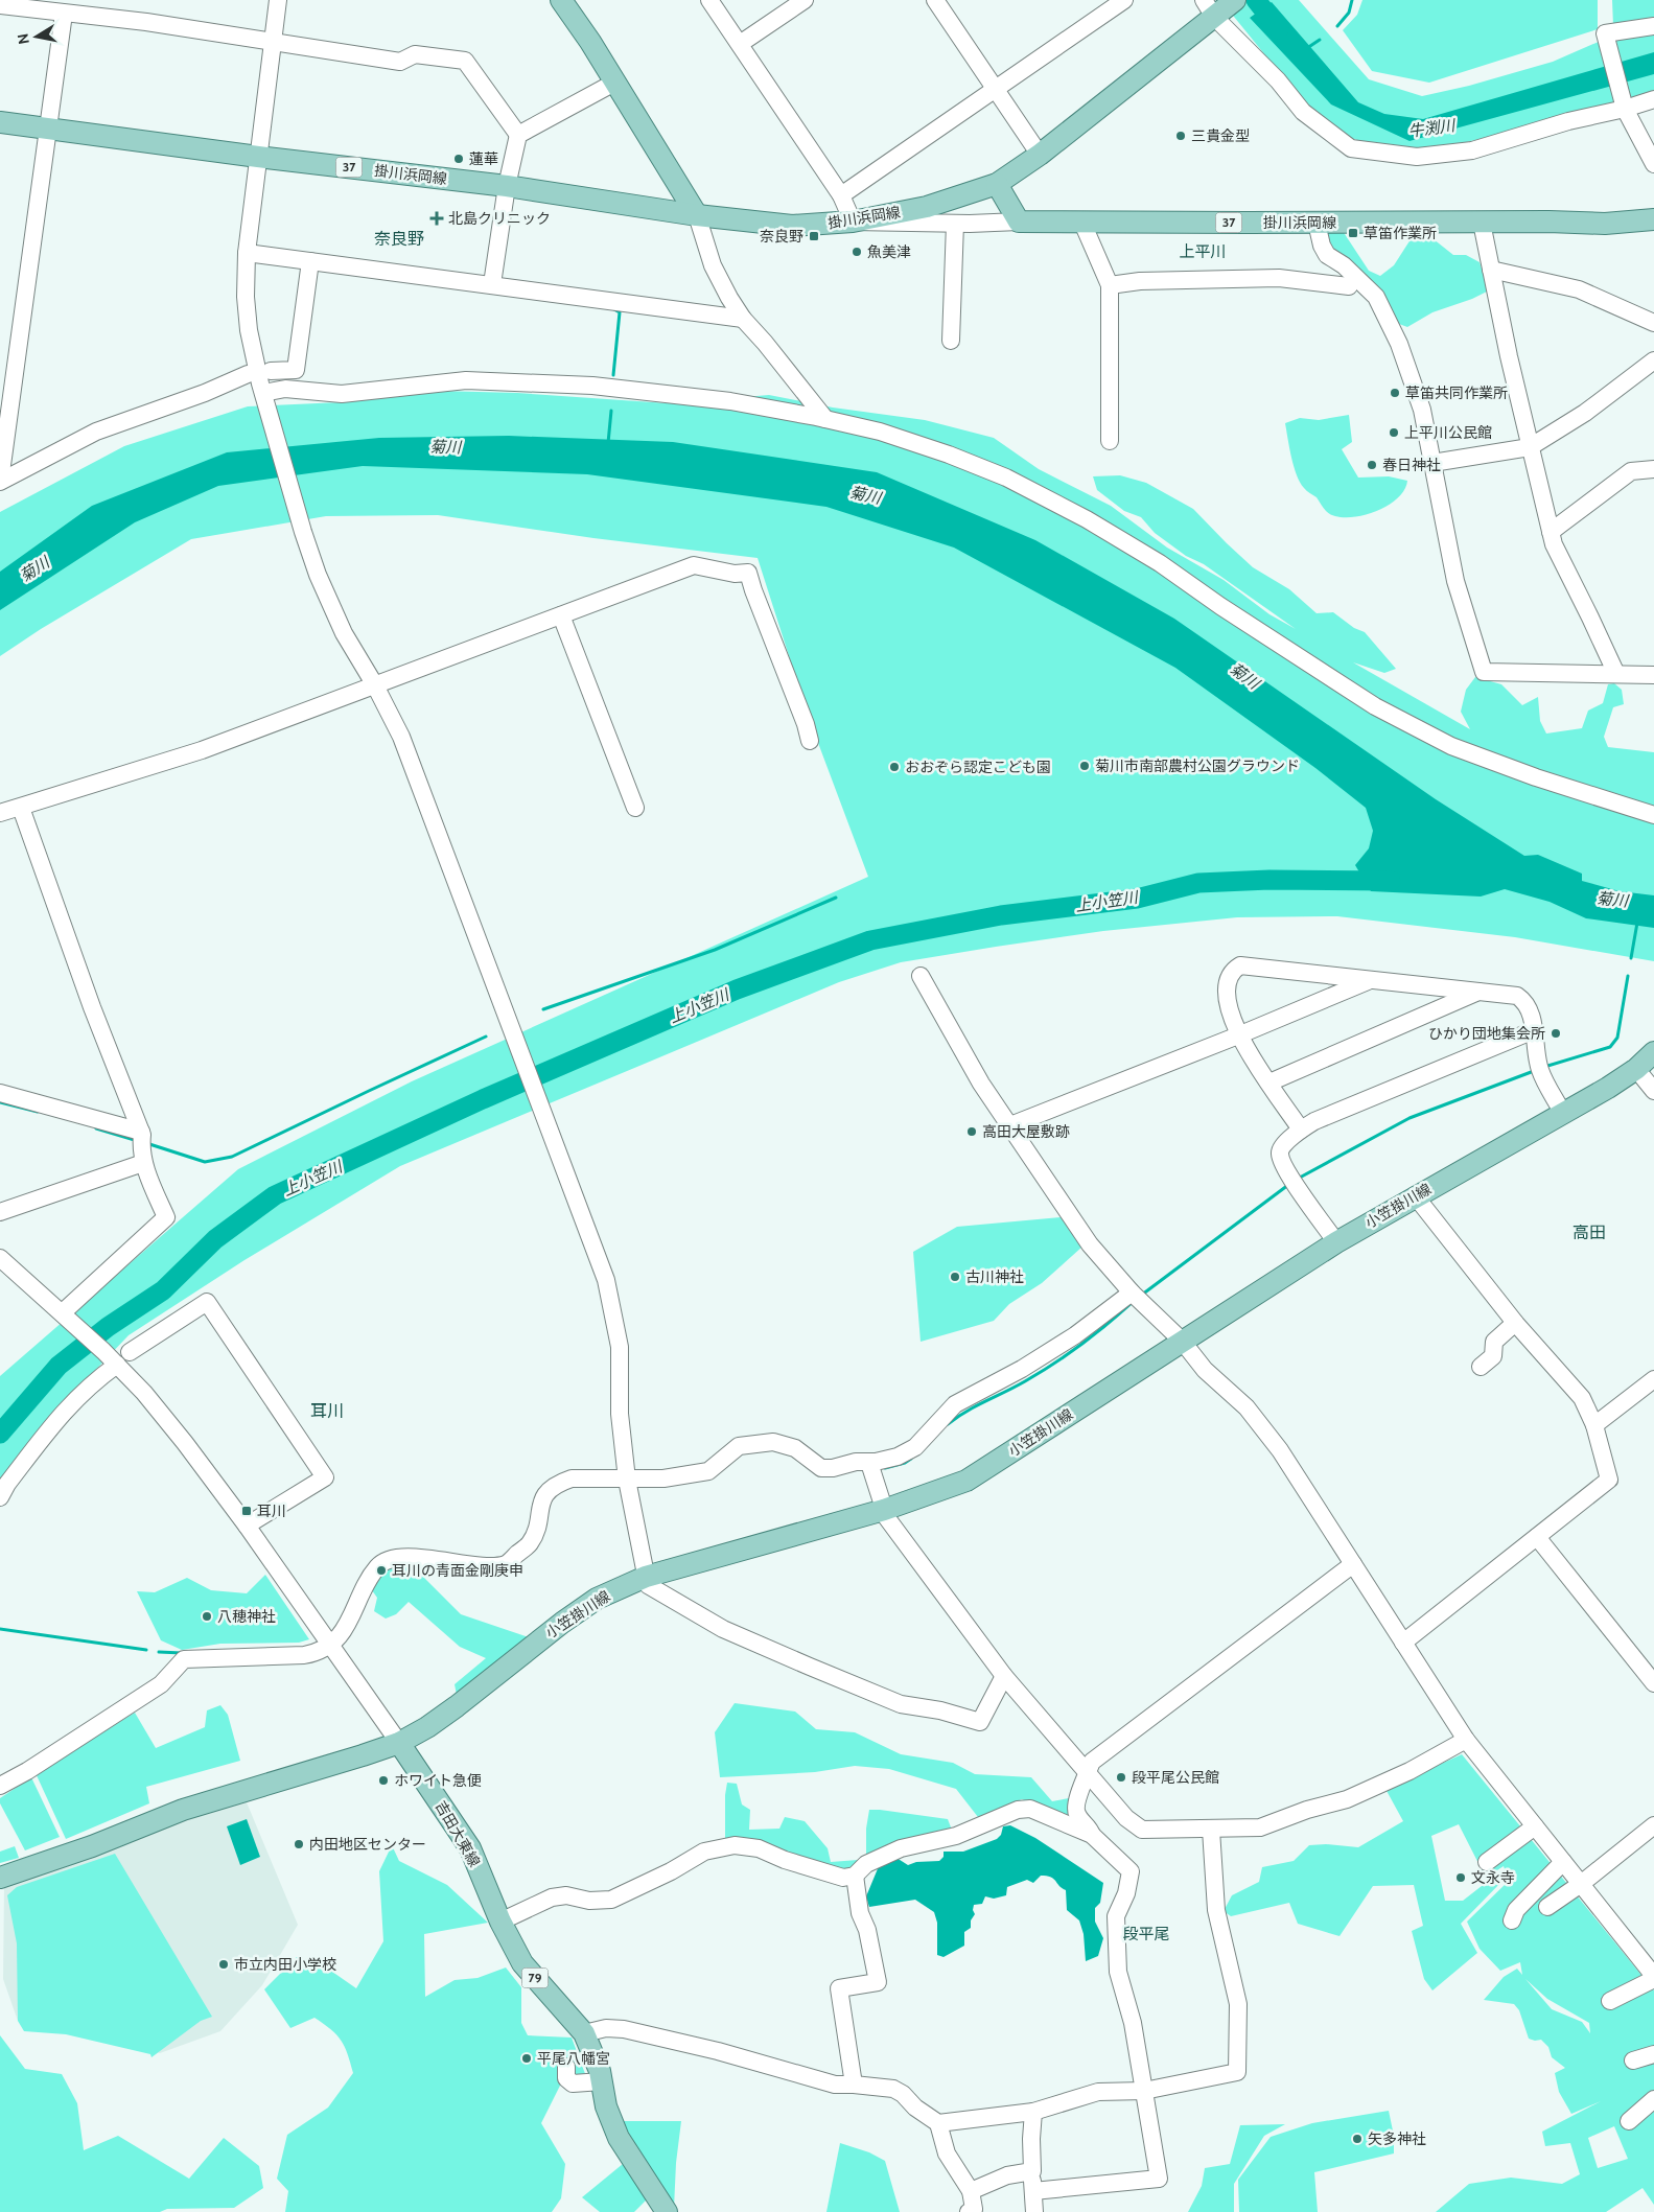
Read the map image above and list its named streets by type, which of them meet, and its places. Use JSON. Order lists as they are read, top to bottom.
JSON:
{
  "streets": {
    "main road": [
      "37",
      "掛川浜岡線",
      "小笠掛川線",
      "吉田大東線",
      "79"
    ]
  },
  "crossings": [
    ["小笠掛川線", "吉田大東線"]
  ],
  "districts": [
    "奈良野",
    "上平川",
    "高田",
    "耳川",
    "段平尾"
  ],
  "water": ["牛渕川", "菊川", "上小笠川"],
  "places": {
    "other": [
      "三貴金型",
      "蓮華",
      "魚美津",
      "草笛共同作業所",
      "上平川公民館",
      "春日神社",
      "菊川市南部農村公園グラウンド",
      "おおぞら認定こども園",
      "ひかり団地集会所",
      "高田大屋敷跡",
      "古川神社",
      "耳川の青面金剛庚申",
      "八穂神社",
      "段平尾公民館",
      "ホワイト急便",
      "内田地区センター",
      "文永寺",
      "市立内田小学校",
      "平尾八幡宮",
      "矢多神社"
    ],
    "health": ["北島クリニック"],
    "transit": ["草笛作業所", "奈良野", "耳川"]
  },
  "north": "left"
}
